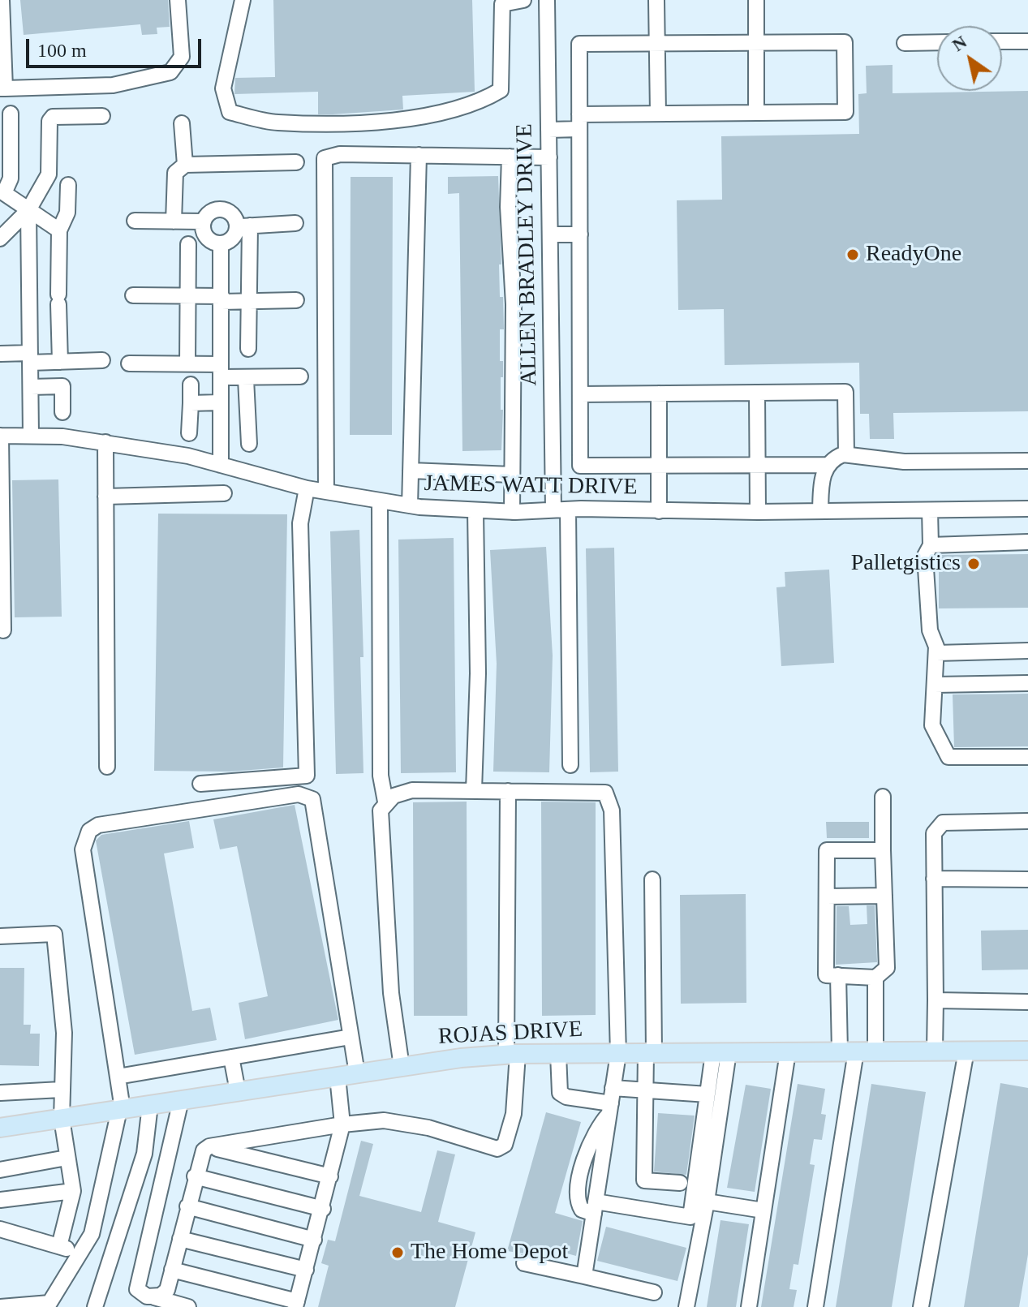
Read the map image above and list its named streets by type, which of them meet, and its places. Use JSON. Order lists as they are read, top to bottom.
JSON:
{
  "streets": {
    "main road": ["ROJAS DRIVE"],
    "street": ["ALLEN BRADLEY DRIVE", "JAMES WATT DRIVE"]
  },
  "crossings": [
    ["ALLEN BRADLEY DRIVE", "JAMES WATT DRIVE"]
  ],
  "places": ["ReadyOne", "Palletgistics", "The Home Depot"],
  "scale_bar": "100 m",
  "north": "top left"
}
